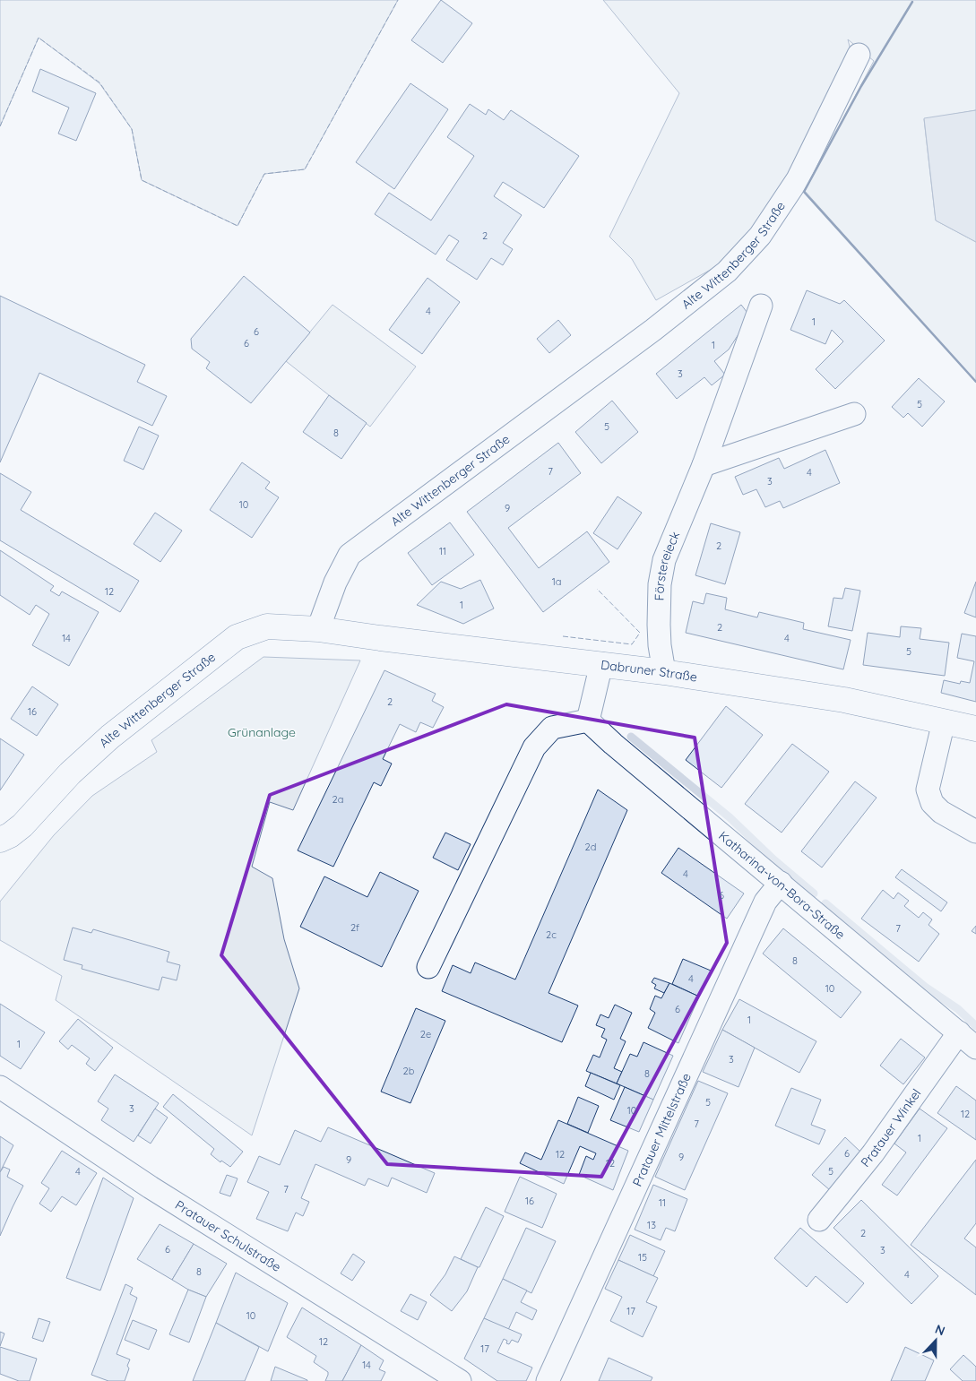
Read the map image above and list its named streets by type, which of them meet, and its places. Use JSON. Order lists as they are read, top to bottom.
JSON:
{
  "streets": {
    "street": [
      "Alte Wittenberger Straße",
      "Förstereieck",
      "Dabruner Straße",
      "Katharina-von-Bora-Straße",
      "Pratauer Winkel",
      "Pratauer Mittelstraße",
      "Pratauer Schulstraße"
    ]
  },
  "crossings": [
    ["Alte Wittenberger Straße", "Dabruner Straße"],
    ["Förstereieck", "Dabruner Straße"],
    ["Katharina-von-Bora-Straße", "Pratauer Winkel"],
    ["Katharina-von-Bora-Straße", "Pratauer Mittelstraße"]
  ],
  "parks": ["Grünanlage"],
  "house_numbers": [
    "2",
    "4",
    "1",
    "6",
    "6",
    "1",
    "3",
    "5",
    "5",
    "8",
    "7",
    "4",
    "3",
    "10",
    "9",
    "2",
    "11",
    "1a",
    "12",
    "1",
    "2",
    "14",
    "4",
    "5",
    "2",
    "16",
    "2a",
    "2d",
    "4",
    "6",
    "2f",
    "7",
    "2c",
    "8",
    "4",
    "10",
    "6",
    "1",
    "2e",
    "1",
    "3",
    "2b",
    "8",
    "5",
    "3",
    "10",
    "12",
    "7",
    "1",
    "6",
    "12",
    "9",
    "9",
    "12",
    "4",
    "5",
    "7",
    "16",
    "11",
    "13",
    "2",
    "6",
    "3",
    "15",
    "8",
    "4",
    "17",
    "10",
    "12",
    "17",
    "14"
  ],
  "north": "top"
}
